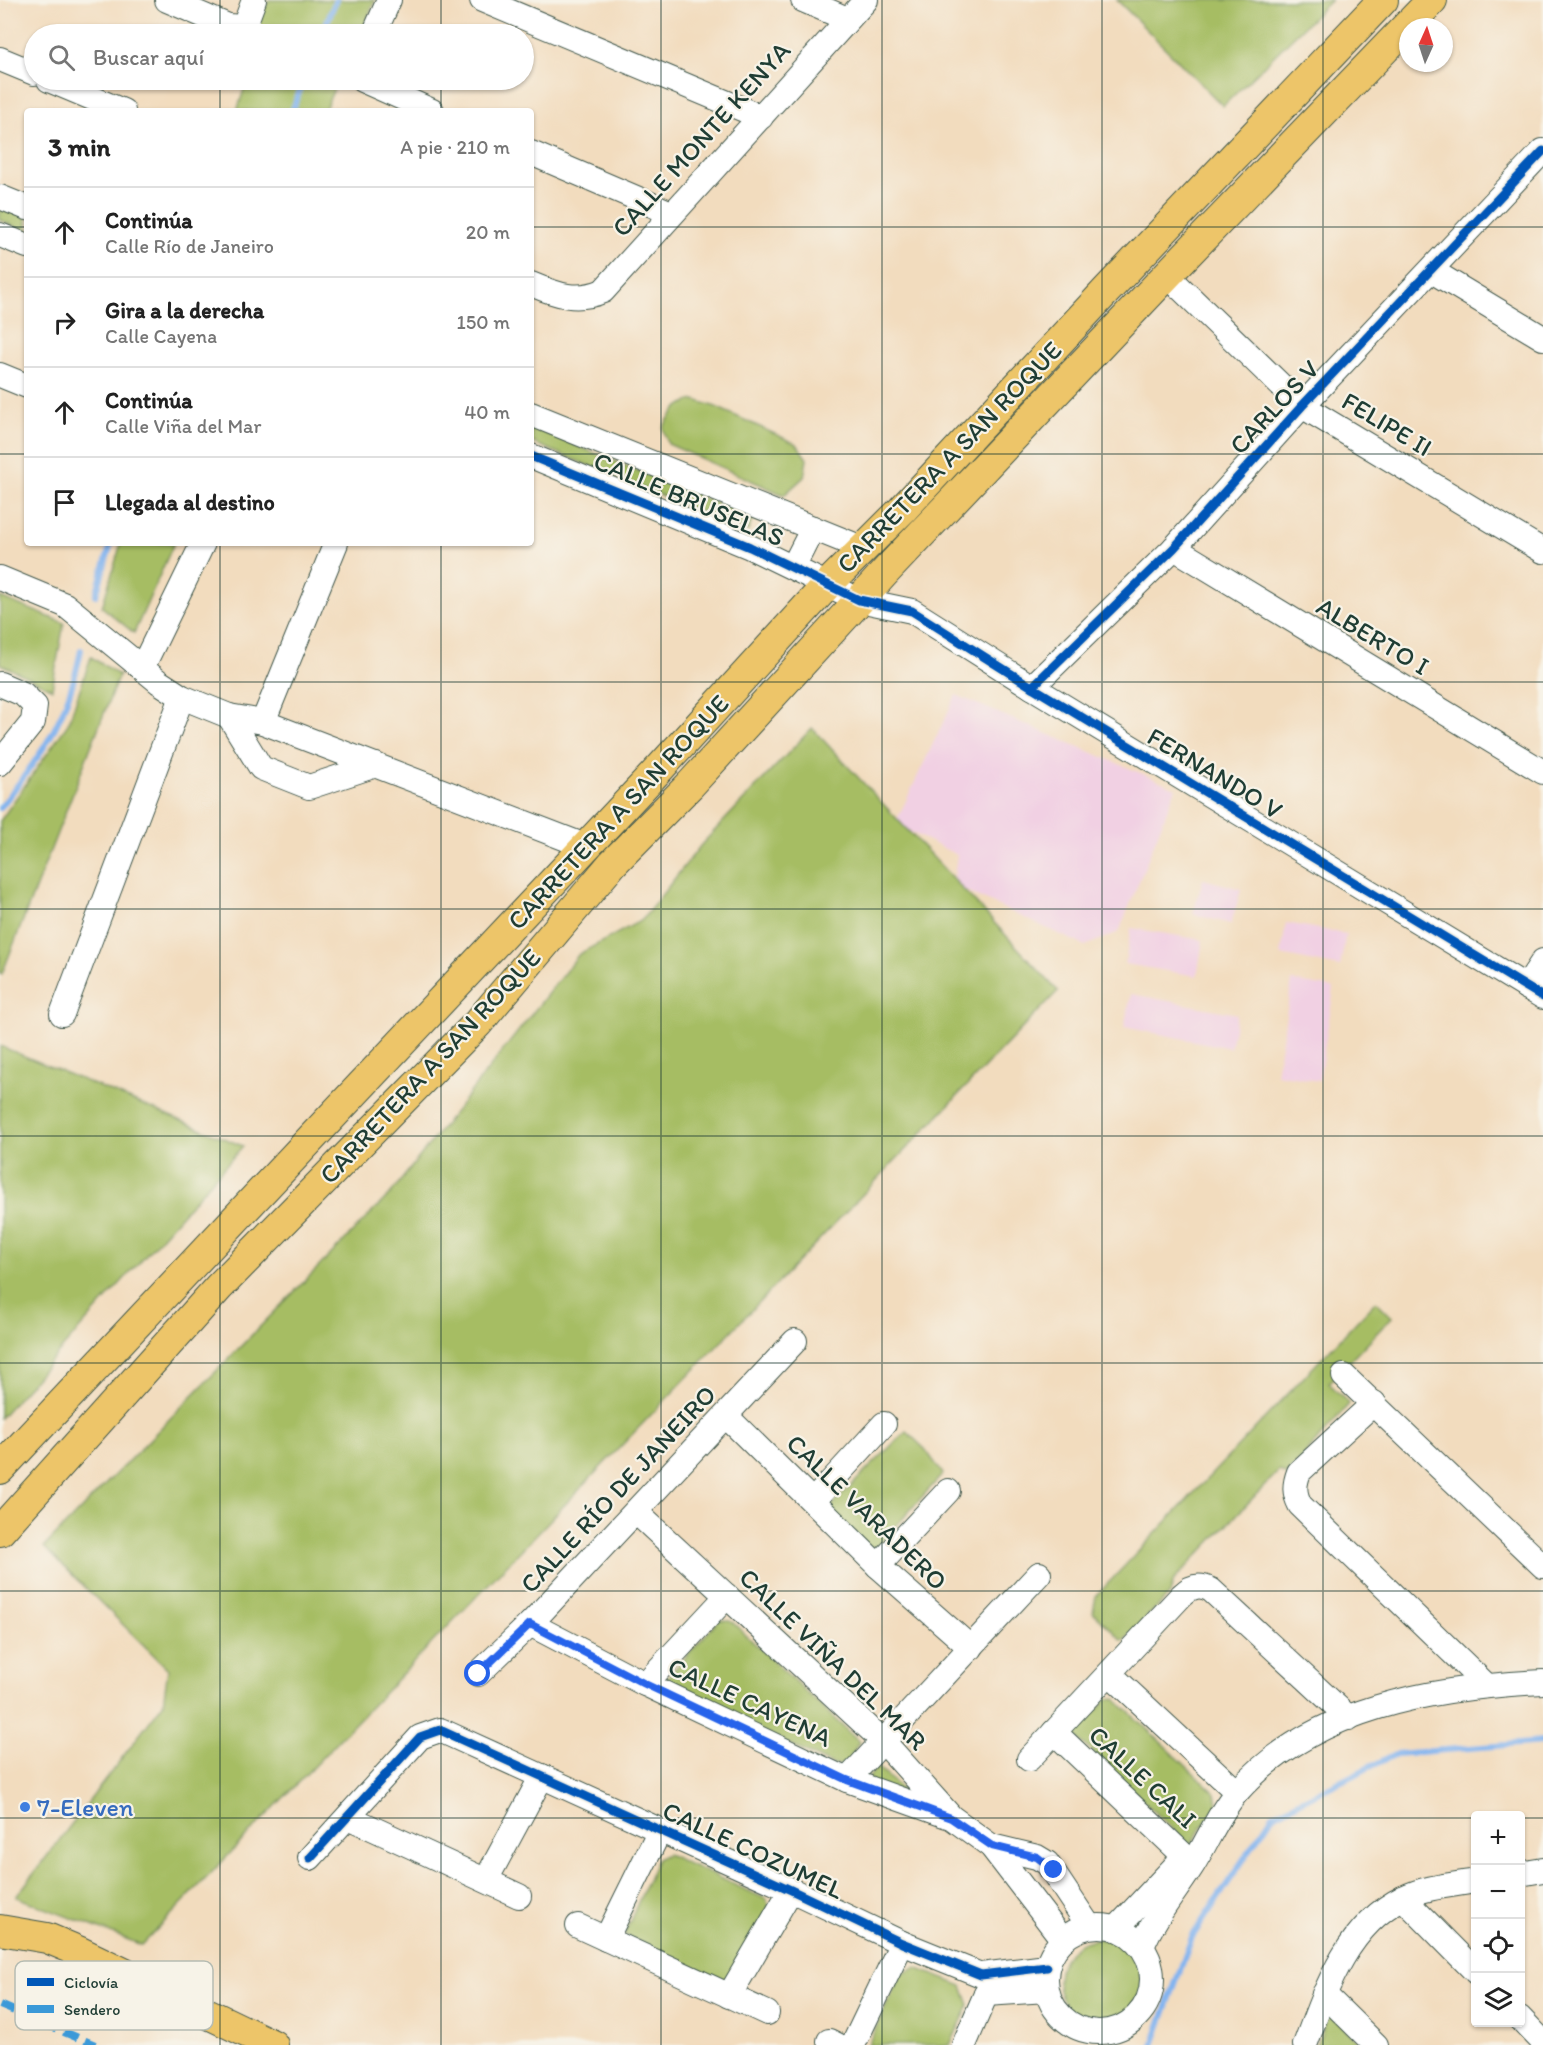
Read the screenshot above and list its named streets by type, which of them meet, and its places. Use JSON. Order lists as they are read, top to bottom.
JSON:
{
  "streets": {
    "main road": ["CARRETERA A SAN ROQUE"],
    "street": [
      "CALLE MONTE KENYA",
      "CARLOS V",
      "FELIPE II",
      "CALLE BRUSELAS",
      "ALBERTO I",
      "FERNANDO V",
      "CALLE RÍO DE JANEIRO",
      "CALLE VARADERO",
      "CALLE VIÑA DEL MAR",
      "CALLE CAYENA",
      "CALLE CALI",
      "CALLE COZUMEL"
    ]
  },
  "crossings": [
    ["CARLOS V", "FELIPE II"],
    ["CARLOS V", "ALBERTO I"],
    ["CARLOS V", "FERNANDO V"],
    ["FELIPE II", "CARRETERA A SAN ROQUE"],
    ["CARRETERA A SAN ROQUE", "CALLE BRUSELAS"],
    ["CARRETERA A SAN ROQUE", "FERNANDO V"],
    ["CALLE BRUSELAS", "FERNANDO V"],
    ["CALLE RÍO DE JANEIRO", "CALLE VARADERO"],
    ["CALLE RÍO DE JANEIRO", "CALLE VIÑA DEL MAR"],
    ["CALLE RÍO DE JANEIRO", "CALLE CAYENA"],
    ["CALLE VIÑA DEL MAR", "CALLE CAYENA"]
  ],
  "places": ["7-Eleven"],
  "legend": ["Ciclovía", "Sendero"],
  "north": "top",
  "page": {
    "search": "Buscar aquí",
    "heading": ["3 min", "A pie · 210 m"],
    "list": [
      ["Continúa", "Calle Río de Janeiro", "20 m"],
      ["Gira a la derecha", "Calle Cayena", "150 m"],
      ["Continúa", "Calle Viña del Mar", "40 m"],
      "Llegada al destino"
    ],
    "map_buttons": ["+", "−"]
  }
}
